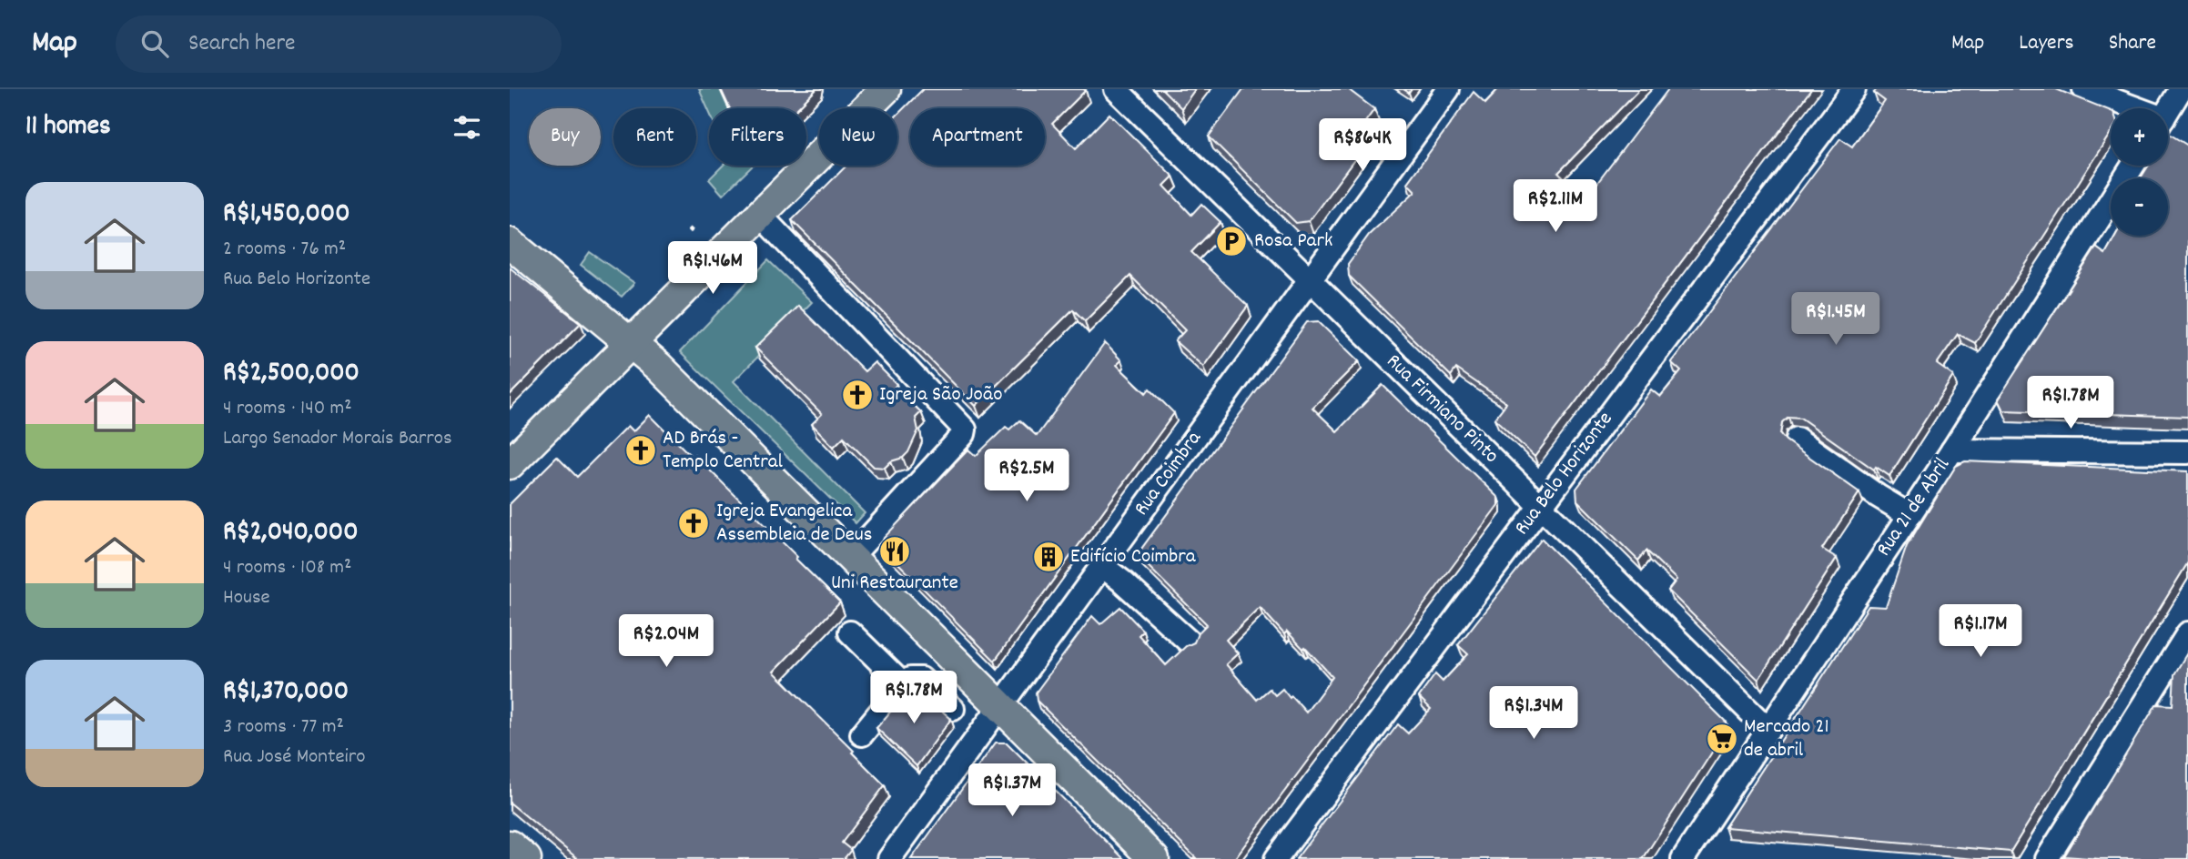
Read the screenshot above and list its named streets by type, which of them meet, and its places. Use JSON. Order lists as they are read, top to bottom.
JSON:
{
  "streets": {
    "street": [
      "Rua Firmiano Pinto",
      "Rua Coimbra",
      "Rua Belo Horizonte",
      "Rua 21 de Abril"
    ]
  },
  "crossings": [
    ["Rua Firmiano Pinto", "Rua Coimbra"],
    ["Rua Firmiano Pinto", "Rua Belo Horizonte"],
    ["Rua Firmiano Pinto", "Rua 21 de Abril"]
  ],
  "places": {
    "parking": ["Rosa Park"],
    "church": ["Igreja São João", "AD Brás - Templo Central", "Igreja Evangelica Assembleia de Deus"],
    "restaurant": ["Uni Restaurante"],
    "building": ["Edifício Coimbra"],
    "supermarket": ["Mercado 21 de abril"]
  },
  "page": {
    "header": "Map",
    "search": "Search here",
    "nav": ["Map", "Layers", "Share"],
    "heading": "11 homes",
    "map_buttons": ["+", "−"],
    "chip": [
      "Buy",
      "Rent",
      "Filters",
      "New",
      "Apartment"
    ],
    "price": [
      "R$864K",
      "R$2.11M",
      "R$1.46M",
      "R$1.45M",
      "R$1.78M",
      "R$2.5M",
      "R$1.17M",
      "R$2.04M",
      "R$1.78M",
      "R$1.34M",
      "R$1.37M"
    ],
    "list": [
      {
        "name": "R$1,450,000",
        "note": "2 rooms · 76 m² · Rua Belo Horizonte"
      },
      {
        "name": "R$2,500,000",
        "note": "4 rooms · 140 m² · Largo Senador Morais Barros"
      },
      {
        "name": "R$2,040,000",
        "note": "4 rooms · 108 m² · House"
      },
      {
        "name": "R$1,370,000",
        "note": "3 rooms · 77 m² · Rua José Monteiro"
      }
    ]
  }
}
